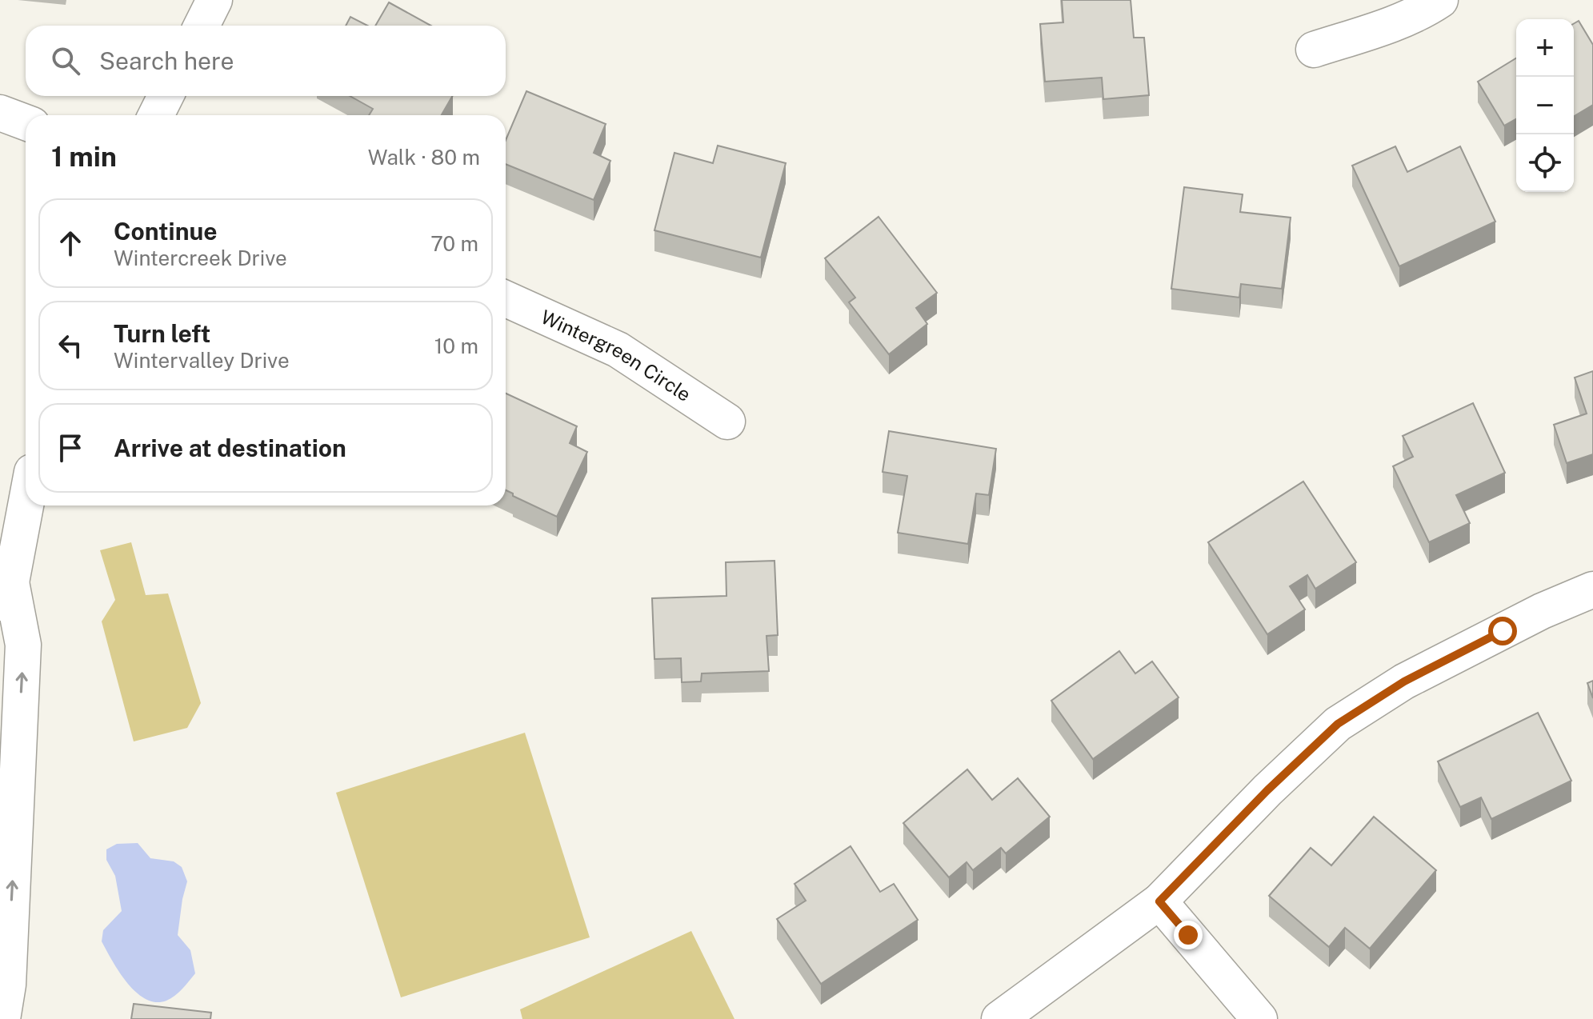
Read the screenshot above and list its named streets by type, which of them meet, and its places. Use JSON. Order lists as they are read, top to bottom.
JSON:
{
  "streets": {
    "street": ["Wintergreen Circle"]
  },
  "page": {
    "map_buttons": ["+", "−"],
    "search": "Search here",
    "heading": ["1 min", "Walk · 80 m"],
    "list": [
      ["Continue", "Wintercreek Drive", "70 m"],
      ["Turn left", "Wintervalley Drive", "10 m"],
      "Arrive at destination"
    ]
  }
}
